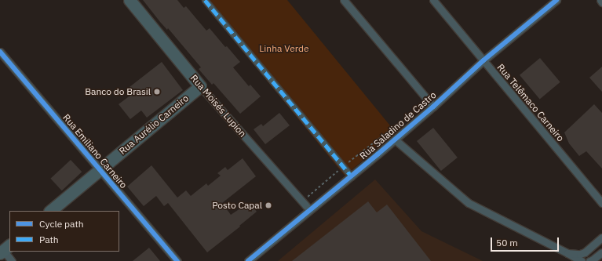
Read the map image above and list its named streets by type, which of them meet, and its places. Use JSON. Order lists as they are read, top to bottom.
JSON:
{
  "streets": {
    "main road": ["Rua Moisés Lupion", "Rua Aurélio Carneiro"],
    "street": ["Rua Telêmaco Carneiro", "Rua Saladino de Castro", "Rua Emiliano Carneiro"]
  },
  "crossings": [
    ["Rua Telêmaco Carneiro", "Rua Saladino de Castro"],
    ["Rua Moisés Lupion", "Rua Aurélio Carneiro"],
    ["Rua Moisés Lupion", "Rua Saladino de Castro"],
    ["Rua Aurélio Carneiro", "Rua Emiliano Carneiro"]
  ],
  "parks": ["Linha Verde"],
  "places": ["Banco do Brasil", "Posto Capal"],
  "legend": ["Cycle path", "Path"],
  "scale_bar": "50 m"
}
